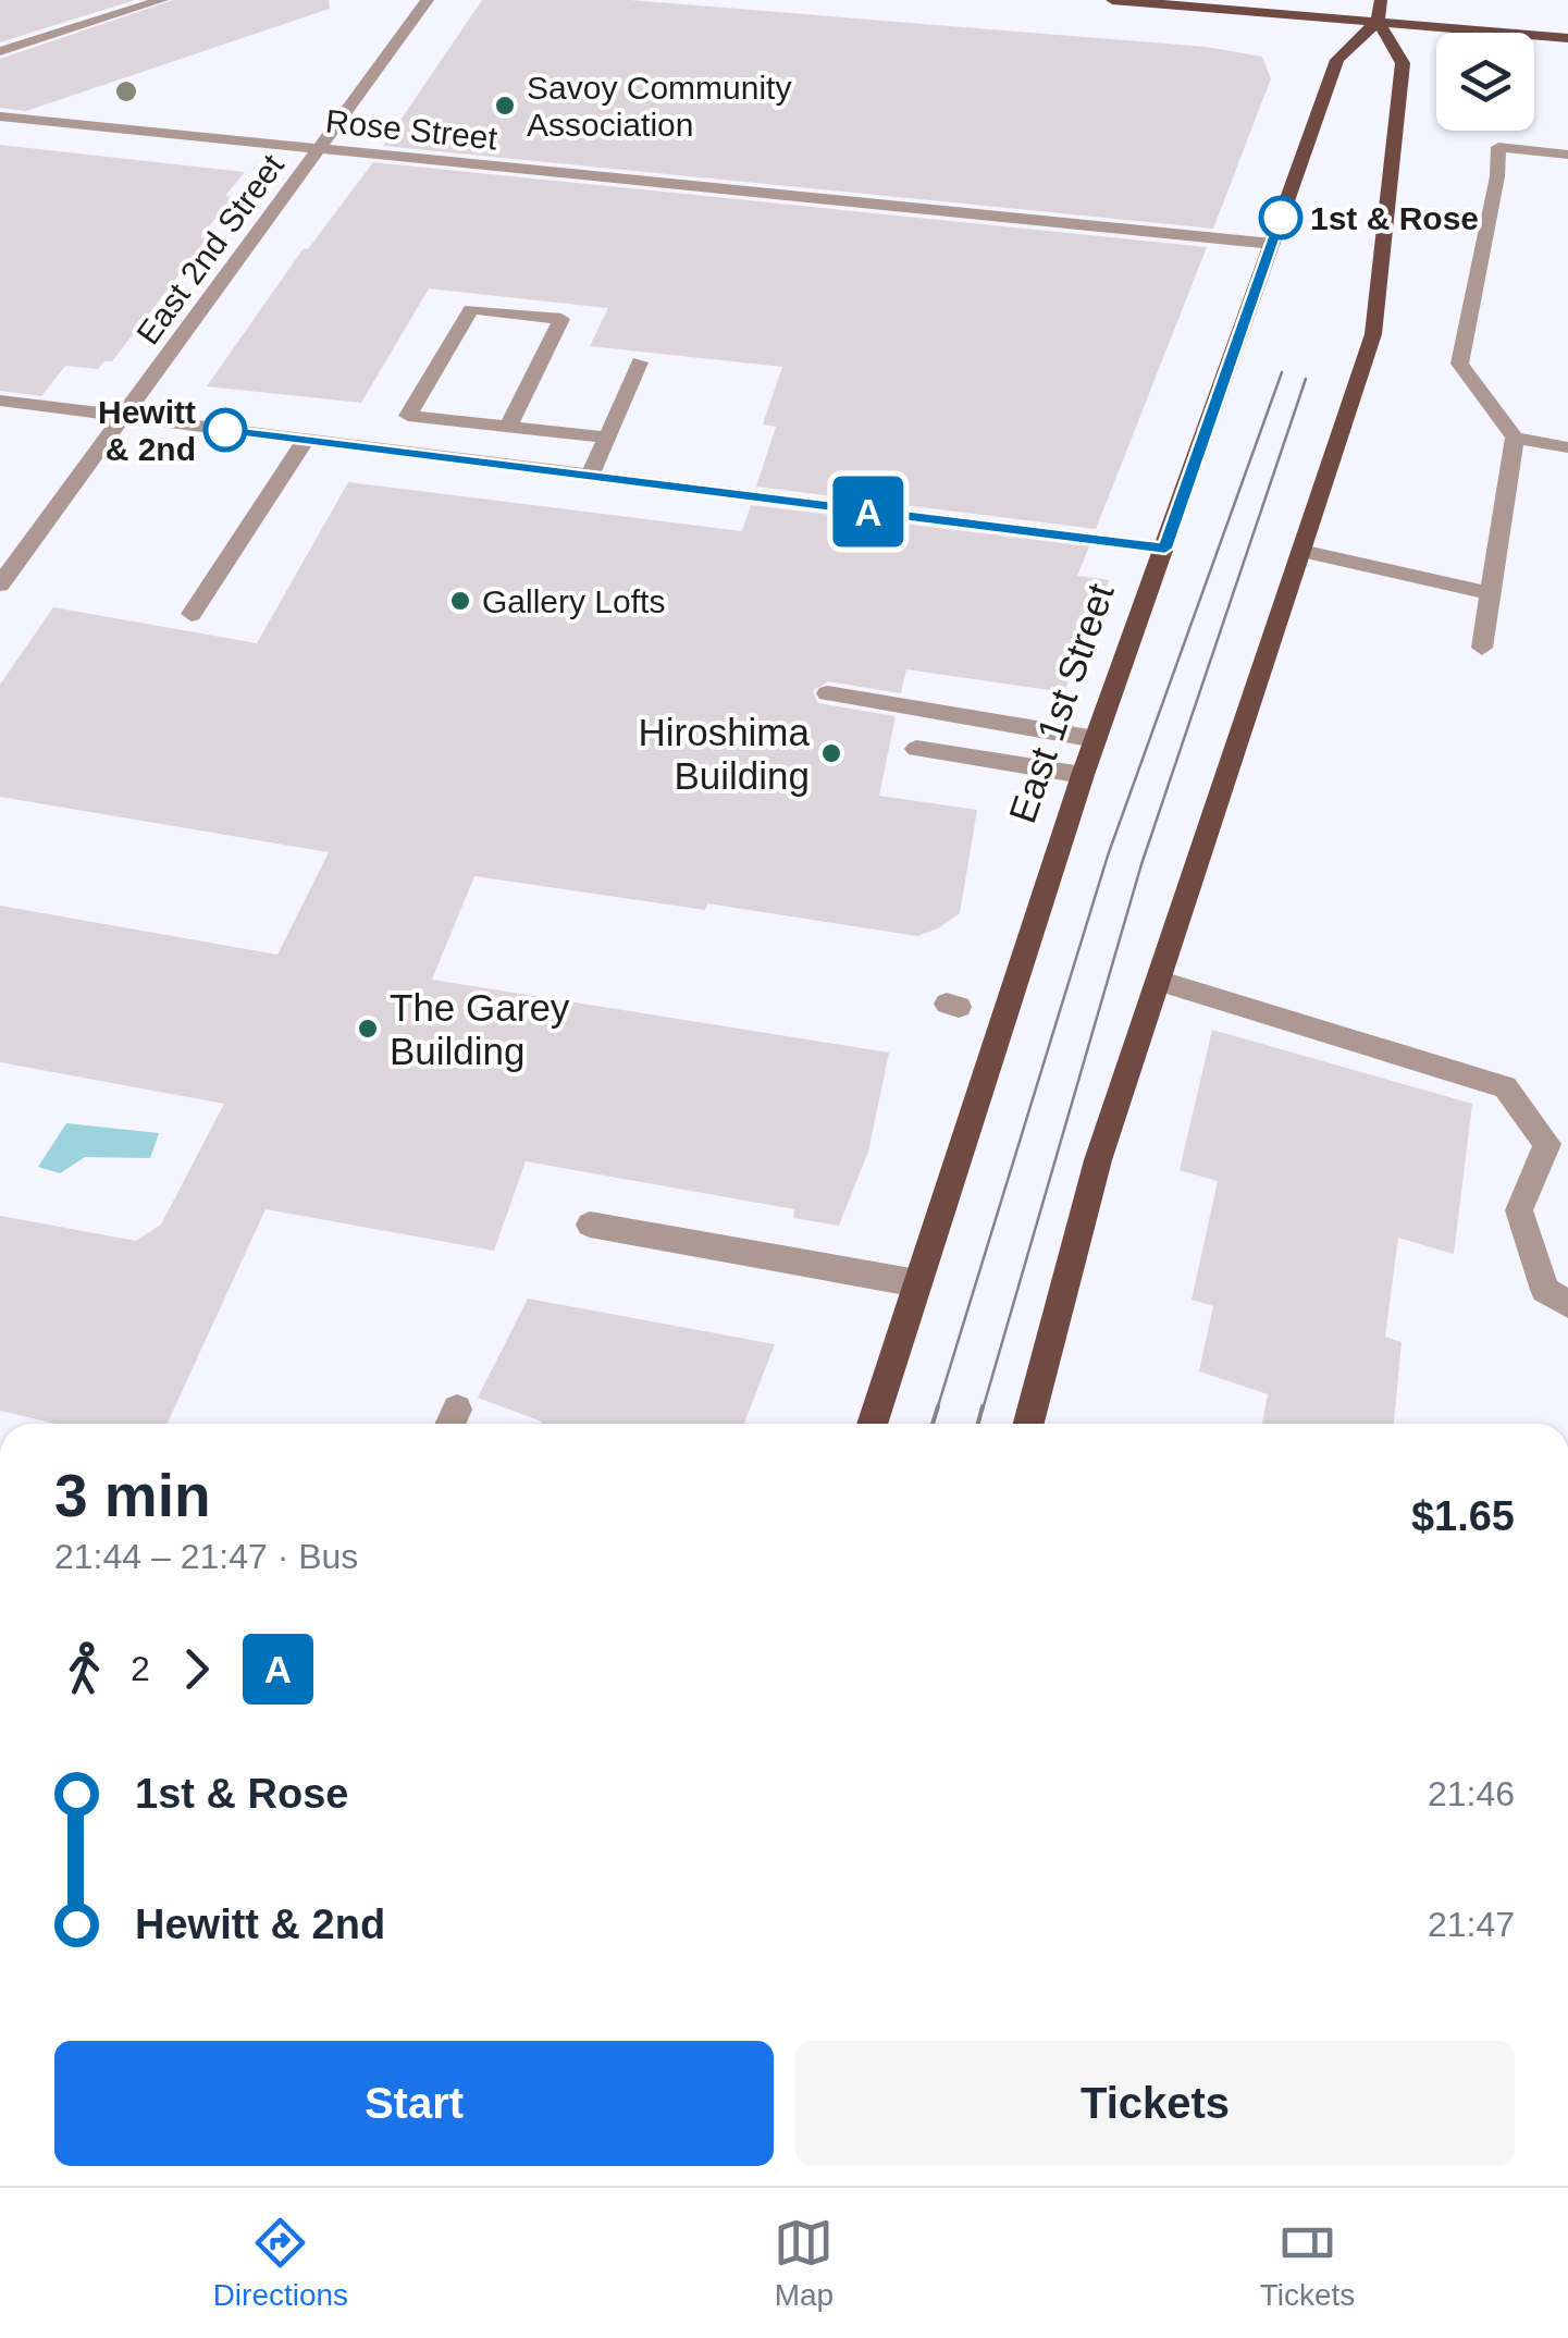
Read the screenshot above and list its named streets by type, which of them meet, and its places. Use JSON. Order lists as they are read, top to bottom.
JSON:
{
  "streets": {
    "main road": ["East 1st Street"],
    "street": ["Rose Street", "East 2nd Street"]
  },
  "crossings": [
    ["Rose Street", "East 2nd Street"],
    ["Rose Street", "East 1st Street"]
  ],
  "places": [
    "Savoy Community Association",
    "1st & Rose",
    "Hewitt & 2nd",
    "Gallery Lofts",
    "Hiroshima Building",
    "The Garey Building"
  ],
  "lines": ["bus line A"],
  "page": {
    "on_map": "A",
    "heading": ["3 min", "21:44 – 21:47 · Bus", "$1.65"],
    "legs": ["2", "A"],
    "list": [
      {
        "name": "1st & Rose",
        "value": "21:46"
      },
      {
        "name": "Hewitt & 2nd",
        "value": "21:47"
      }
    ],
    "buttons": ["Start", "Tickets"],
    "tabs": ["Directions", "Map", "Tickets"]
  }
}
